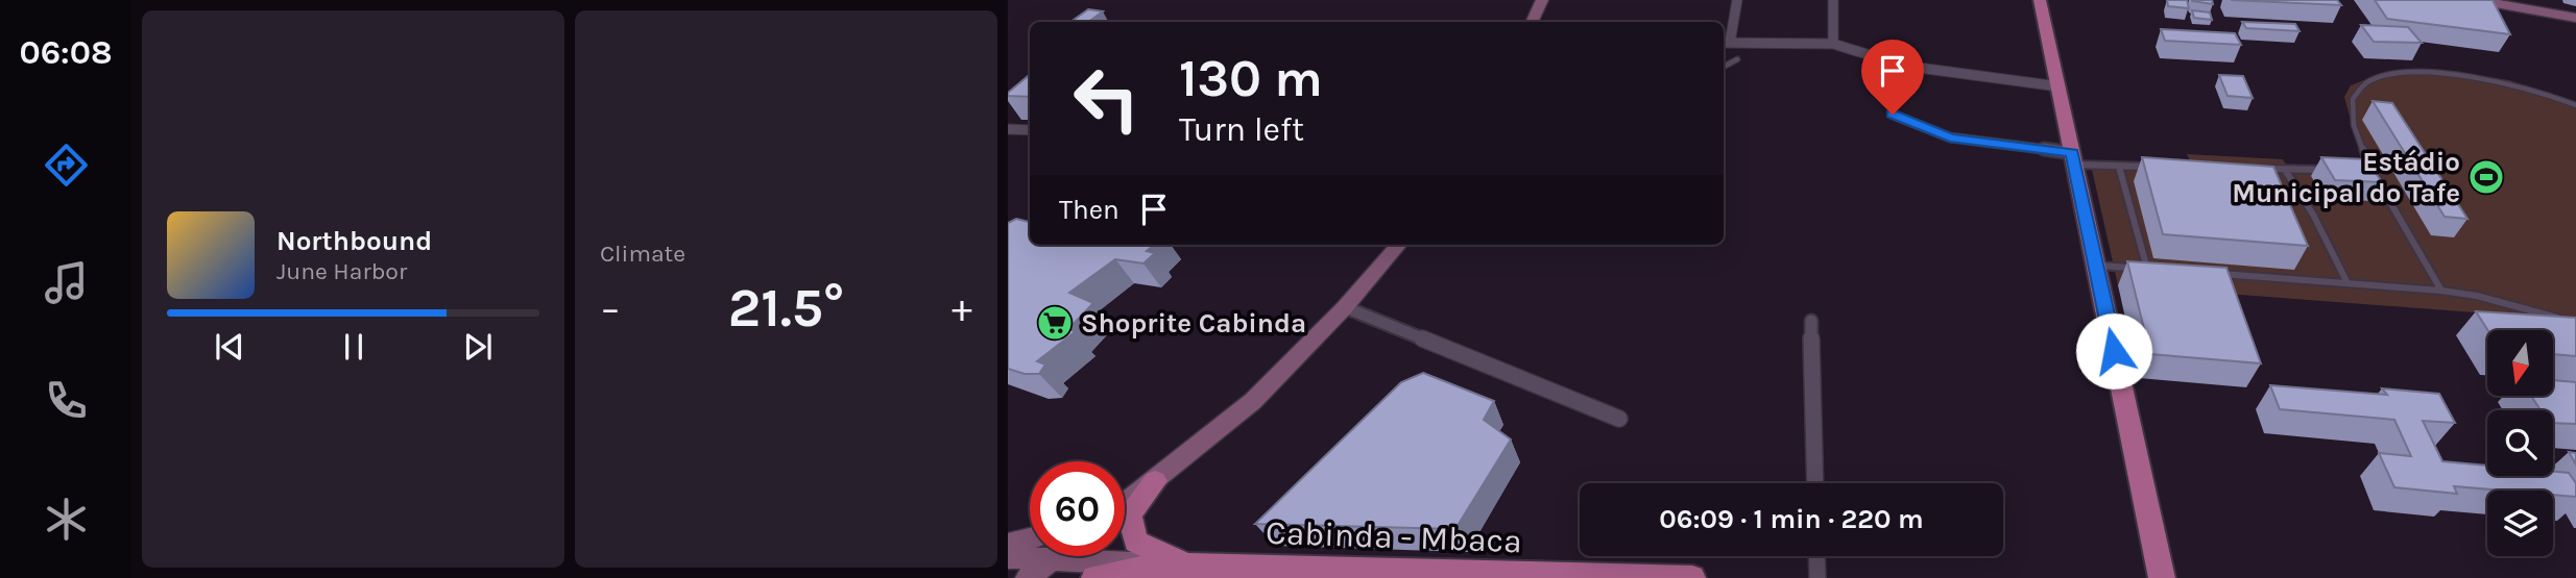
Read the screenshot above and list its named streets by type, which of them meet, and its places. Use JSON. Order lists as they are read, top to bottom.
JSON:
{
  "streets": {
    "main road": ["Cabinda - Mbaca"]
  },
  "places": {
    "sports": ["Estádio Municipal do Tafe"],
    "supermarket": ["Shoprite Cabinda"]
  },
  "north": "bottom",
  "page": {
    "tabs": "06:08",
    "tile": "Climate",
    "turn": ["130 m", "Turn left"],
    "then": "Then",
    "song": ["Northbound", "June Harbor"],
    "heat": ["−", "21.5°", "+"],
    "limit": "60",
    "trip": "06:09 · 1 min · 220 m"
  }
}
